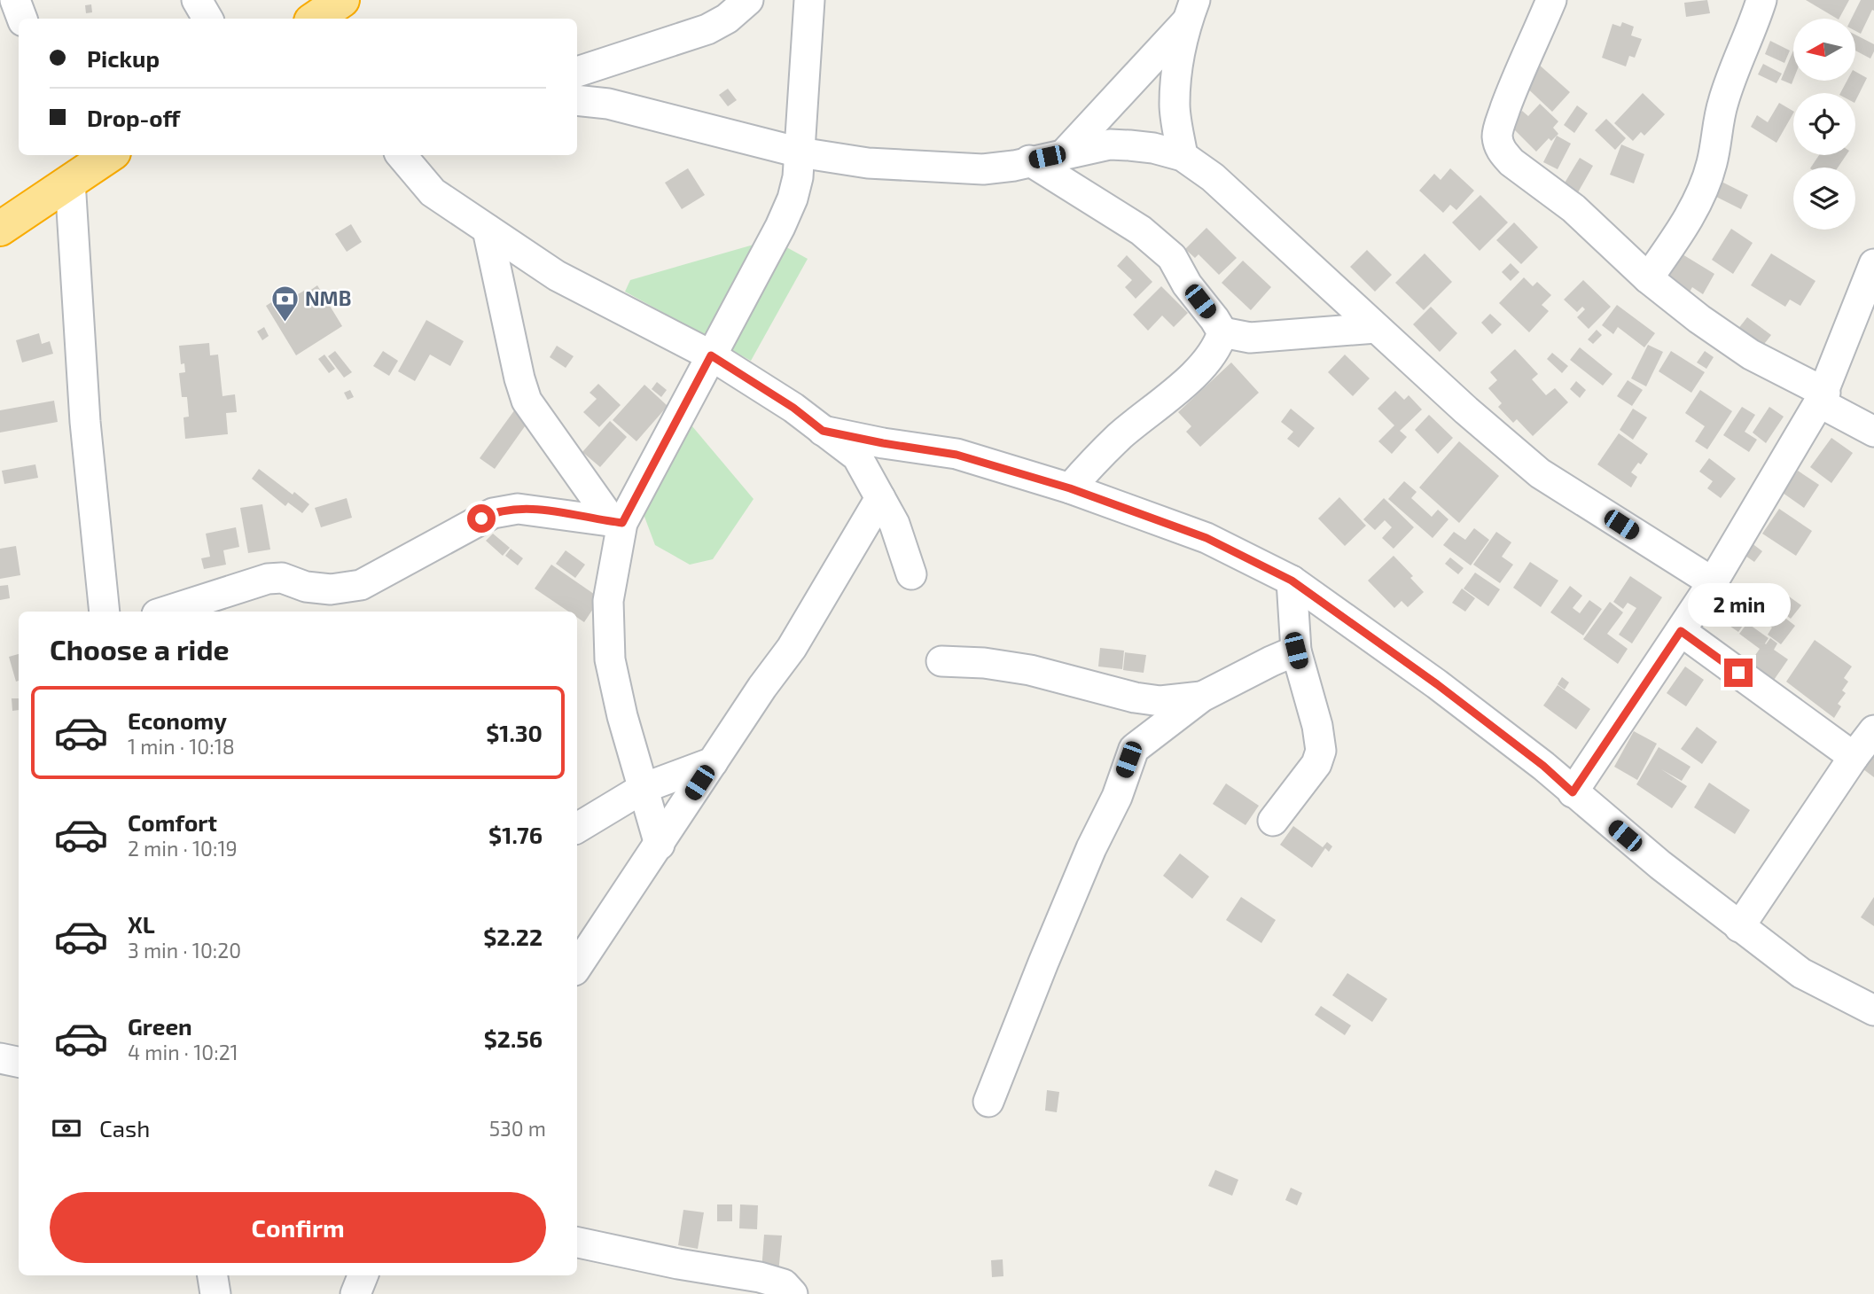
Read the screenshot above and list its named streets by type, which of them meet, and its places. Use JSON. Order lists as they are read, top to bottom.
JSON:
{
  "places": {
    "bank": ["NMB"]
  },
  "north": "left",
  "page": {
    "banner": ["Pickup", "Drop-off"],
    "bubble": "2 min",
    "heading": "Choose a ride",
    "list": [
      {
        "name": "Economy",
        "note": "1 min · 10:18",
        "value": "$1.30"
      },
      {
        "name": "Comfort",
        "note": "2 min · 10:19",
        "value": "$1.76"
      },
      {
        "name": "XL",
        "note": "3 min · 10:20",
        "value": "$2.22"
      },
      {
        "name": "Green",
        "note": "4 min · 10:21",
        "value": "$2.56"
      }
    ],
    "pay": ["Cash", "530 m"],
    "buttons": "Confirm"
  }
}
